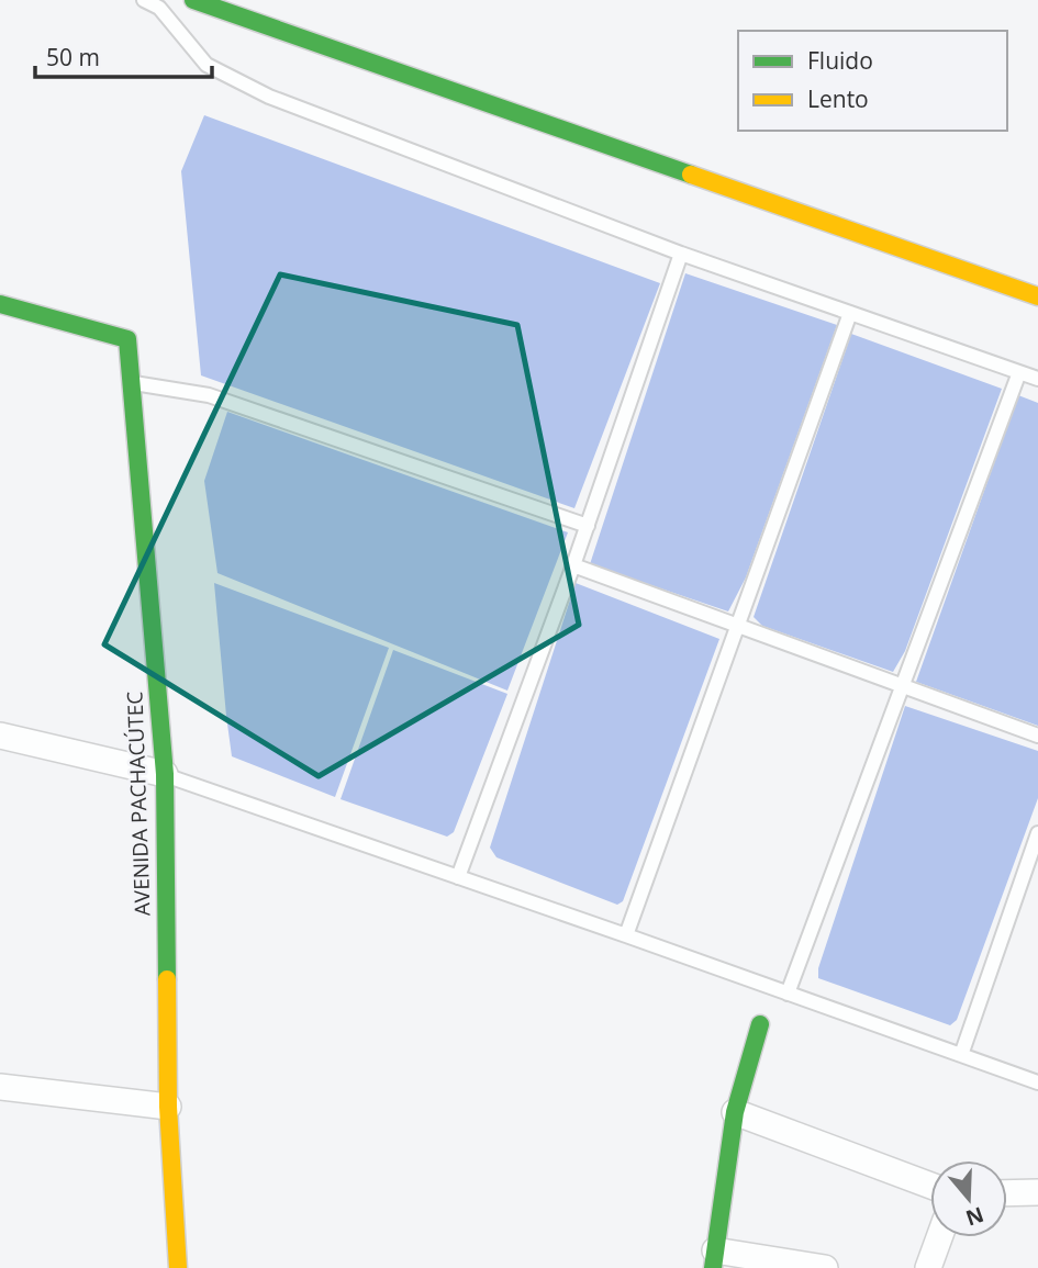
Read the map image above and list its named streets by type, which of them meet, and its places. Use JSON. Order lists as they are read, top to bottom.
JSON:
{
  "streets": {
    "street": ["AVENIDA PACHACÚTEC"]
  },
  "legend": ["Fluido", "Lento"],
  "scale_bar": "50 m",
  "north": "bottom"
}
